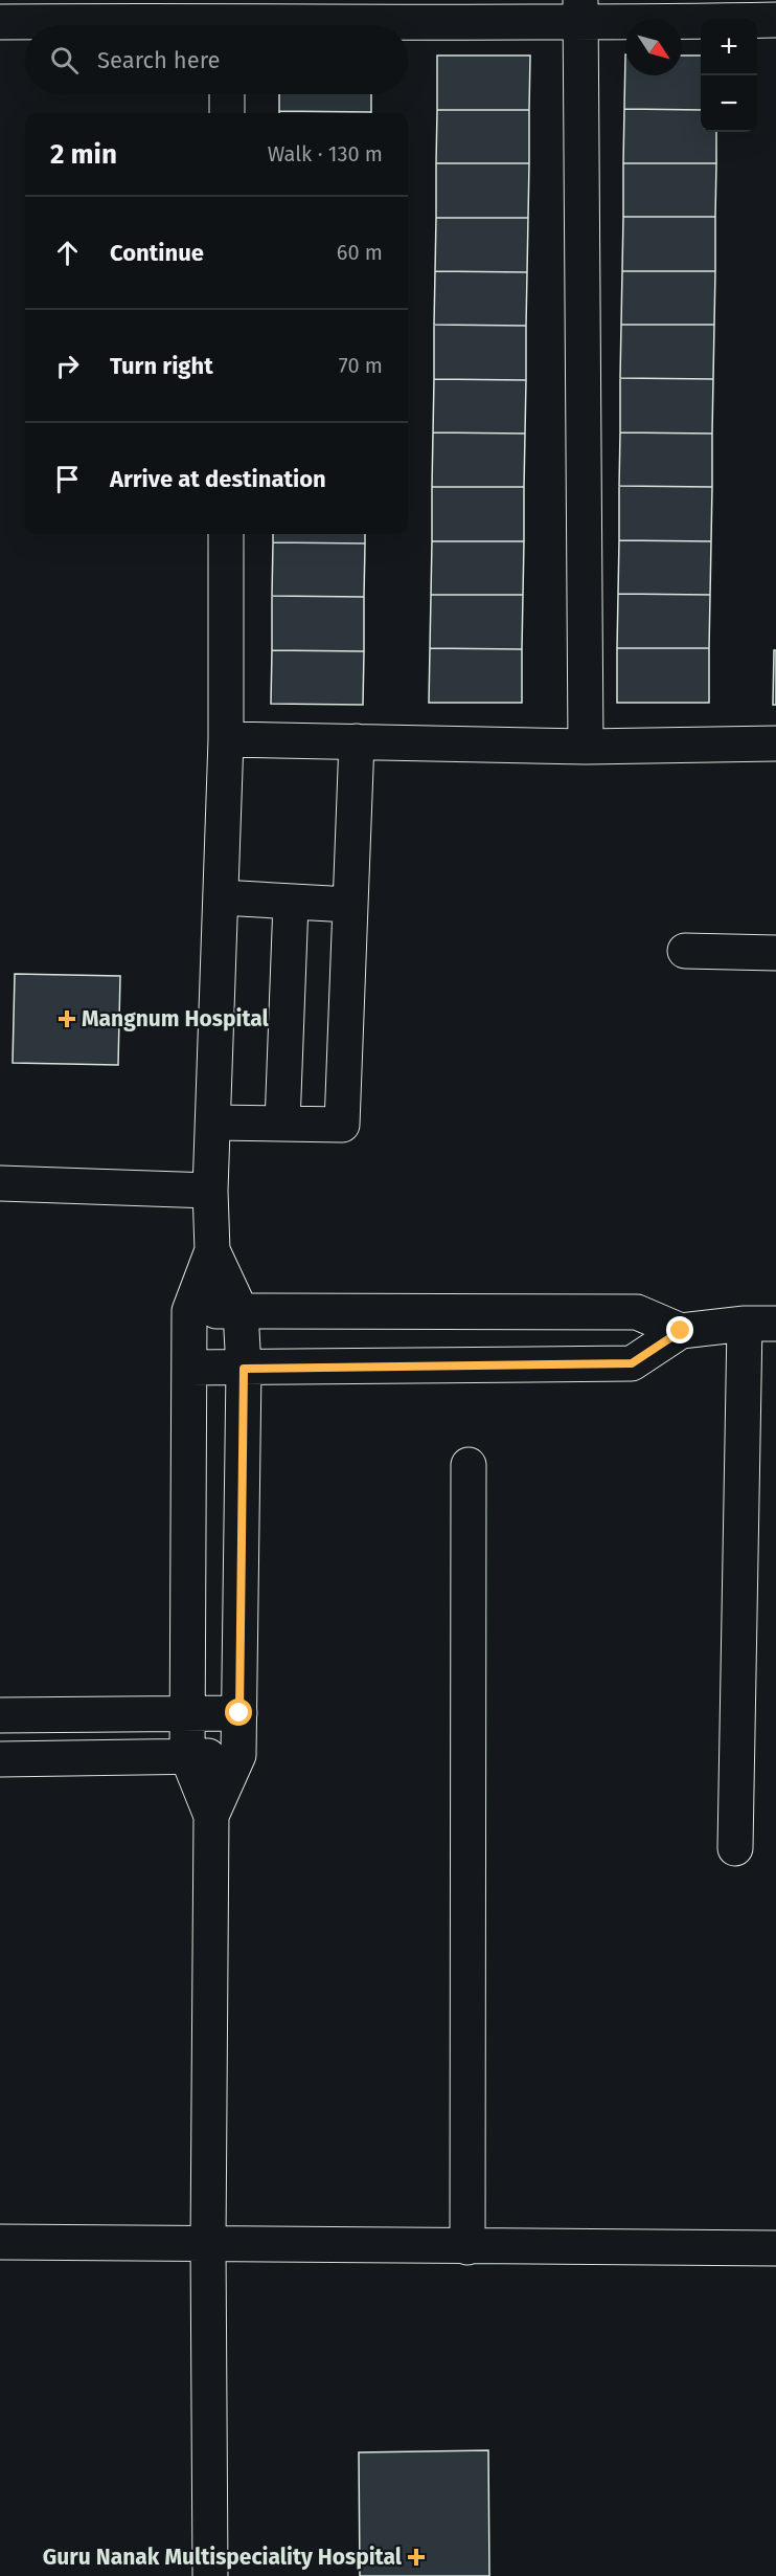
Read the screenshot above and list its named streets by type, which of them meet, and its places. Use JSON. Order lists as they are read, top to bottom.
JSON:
{
  "places": {
    "health": ["Mangnum Hospital", "Guru Nanak Multispeciality Hospital"]
  },
  "north": "bottom right",
  "page": {
    "map_buttons": ["+", "−"],
    "search": "Search here",
    "heading": ["2 min", "Walk · 130 m"],
    "list": [
      ["Continue", "60 m"],
      ["Turn right", "70 m"],
      "Arrive at destination"
    ]
  }
}
